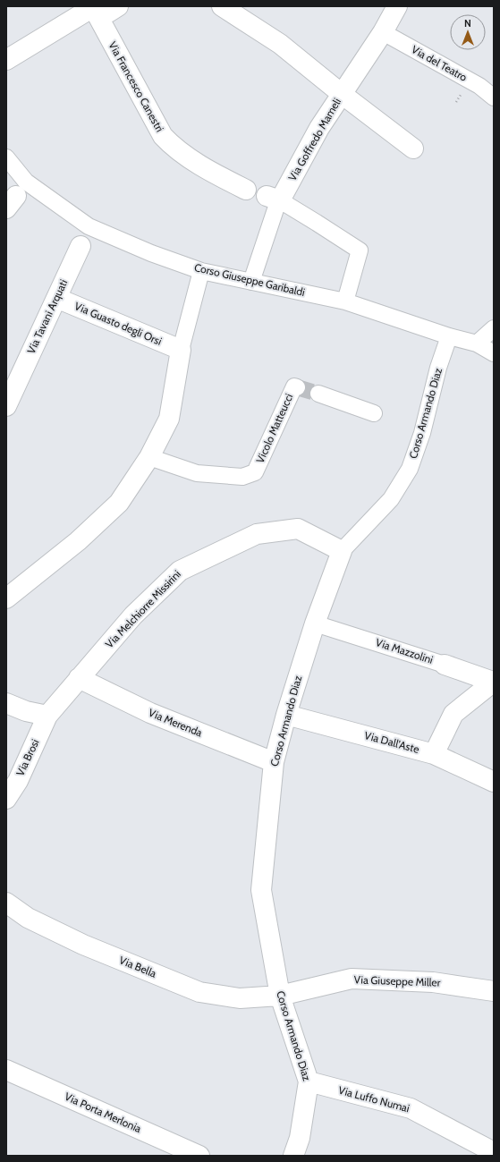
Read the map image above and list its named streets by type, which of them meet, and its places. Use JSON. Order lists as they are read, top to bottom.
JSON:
{
  "streets": {
    "street": [
      "Via del Teatro",
      "Via Francesco Canestri",
      "Via Goffredo Mameli",
      "Corso Giuseppe Garibaldi",
      "Via Tavani Arquati",
      "Via Guasto degli Orsi",
      "Corso Armando Diaz",
      "Vicolo Matteucci",
      "Via Melchiorre Missirini",
      "Via Mazzolini",
      "Via Merenda",
      "Via Dall'Aste",
      "Via Brosi",
      "Via Bella",
      "Via Giuseppe Miller",
      "Via Luffo Numai",
      "Via Porta Merlonia"
    ]
  },
  "crossings": [
    ["Via del Teatro", "Via Goffredo Mameli"],
    ["Via Goffredo Mameli", "Corso Giuseppe Garibaldi"],
    ["Corso Giuseppe Garibaldi", "Via Tavani Arquati"],
    ["Corso Giuseppe Garibaldi", "Corso Armando Diaz"],
    ["Via Tavani Arquati", "Via Guasto degli Orsi"],
    ["Corso Armando Diaz", "Via Melchiorre Missirini"],
    ["Corso Armando Diaz", "Via Mazzolini"],
    ["Corso Armando Diaz", "Via Merenda"],
    ["Corso Armando Diaz", "Via Dall'Aste"],
    ["Corso Armando Diaz", "Via Bella"],
    ["Corso Armando Diaz", "Via Giuseppe Miller"],
    ["Corso Armando Diaz", "Via Luffo Numai"],
    ["Via Melchiorre Missirini", "Via Merenda"],
    ["Via Melchiorre Missirini", "Via Brosi"],
    ["Via Bella", "Via Giuseppe Miller"]
  ],
  "north": "top"
}
